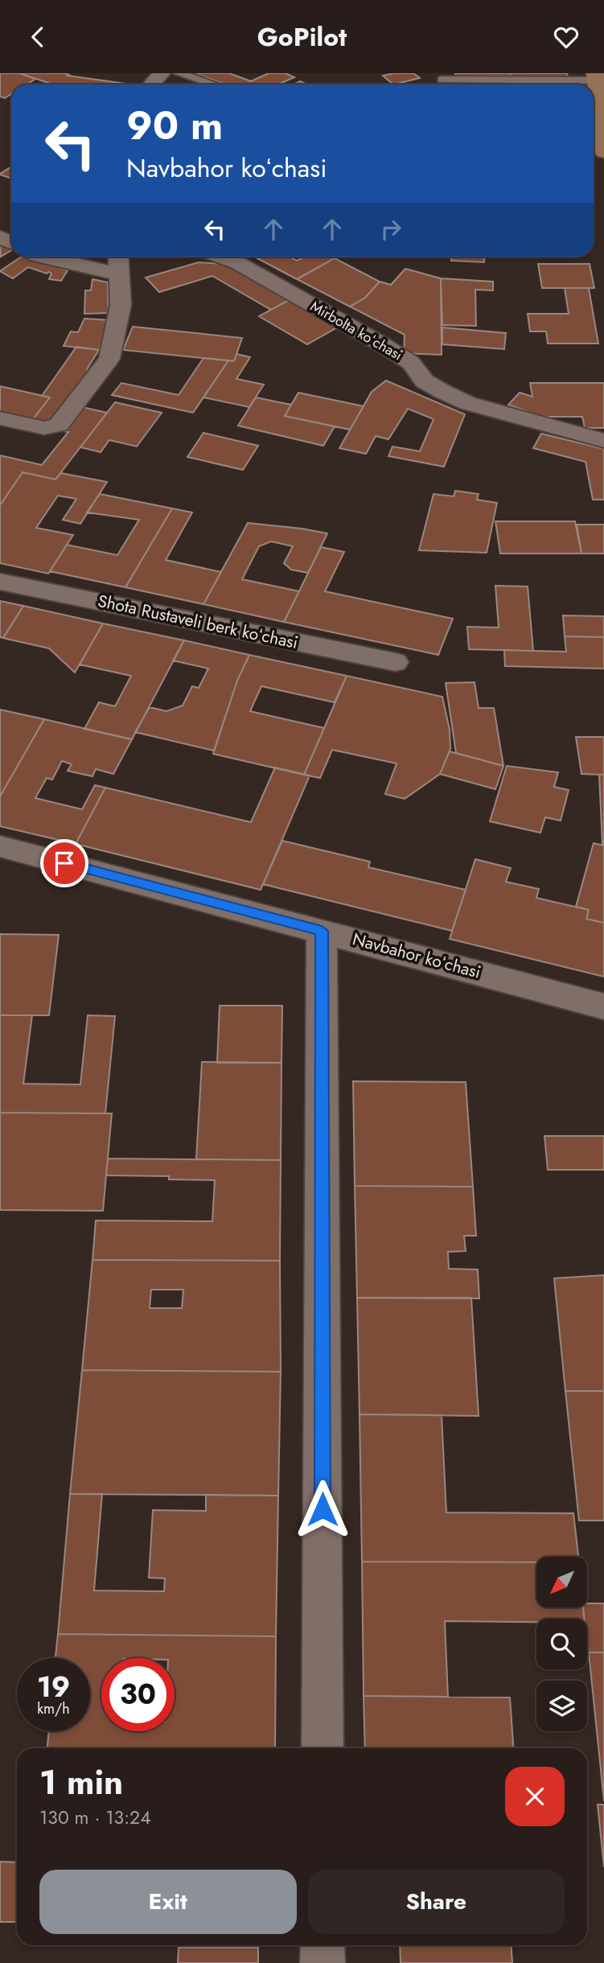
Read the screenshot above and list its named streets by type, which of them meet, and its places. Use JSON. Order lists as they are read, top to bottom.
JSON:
{
  "streets": {
    "street": ["Mirbolta koʻchasi", "Shota Rustaveli berk koʻchasi", "Navbahor koʻchasi"]
  },
  "north": "bottom left",
  "page": {
    "header": "GoPilot",
    "turn": ["90 m", "Navbahor koʻchasi"],
    "speed": "19 km/h",
    "limit": "30",
    "heading": ["1 min", "130 m · 13:24"],
    "buttons": ["Exit", "Share"]
  }
}
